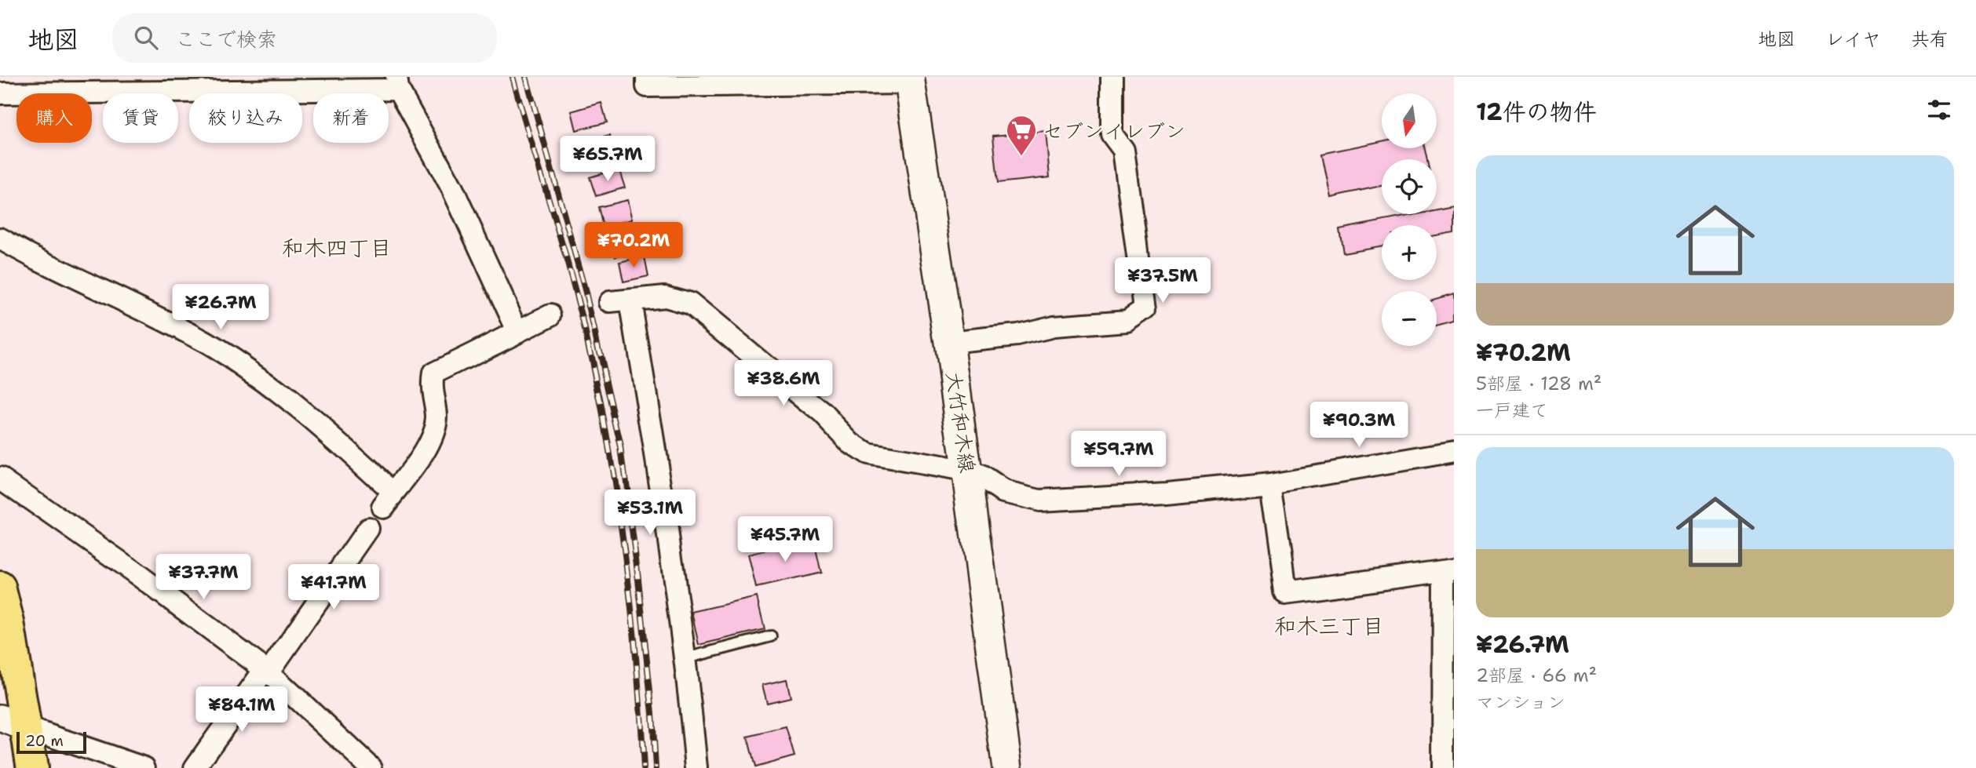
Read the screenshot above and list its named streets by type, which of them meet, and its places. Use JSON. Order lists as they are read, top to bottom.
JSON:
{
  "streets": {
    "main road": ["大竹和木線"]
  },
  "districts": ["和木四丁目", "和木三丁目"],
  "places": {
    "supermarket": ["セブンイレブン"]
  },
  "scale_bar": "20 m",
  "north": "bottom",
  "page": {
    "header": "地図",
    "search": "ここで検索",
    "nav": ["地図", "レイヤ", "共有"],
    "heading": "12件の物件",
    "map_buttons": ["+", "−"],
    "chip": [
      "購入",
      "賃貸",
      "絞り込み",
      "新着"
    ],
    "price": [
      "¥65.7M",
      "¥70.2M",
      "¥37.5M",
      "¥26.7M",
      "¥38.6M",
      "¥90.3M",
      "¥59.7M",
      "¥53.1M",
      "¥45.7M",
      "¥37.7M",
      "¥41.7M",
      "¥84.1M"
    ],
    "list": [
      {
        "name": "¥70.2M",
        "note": "5部屋 · 128 m² · 一戸建て"
      },
      {
        "name": "¥26.7M",
        "note": "2部屋 · 66 m² · マンション"
      }
    ],
    "scale": "20 m"
  }
}
